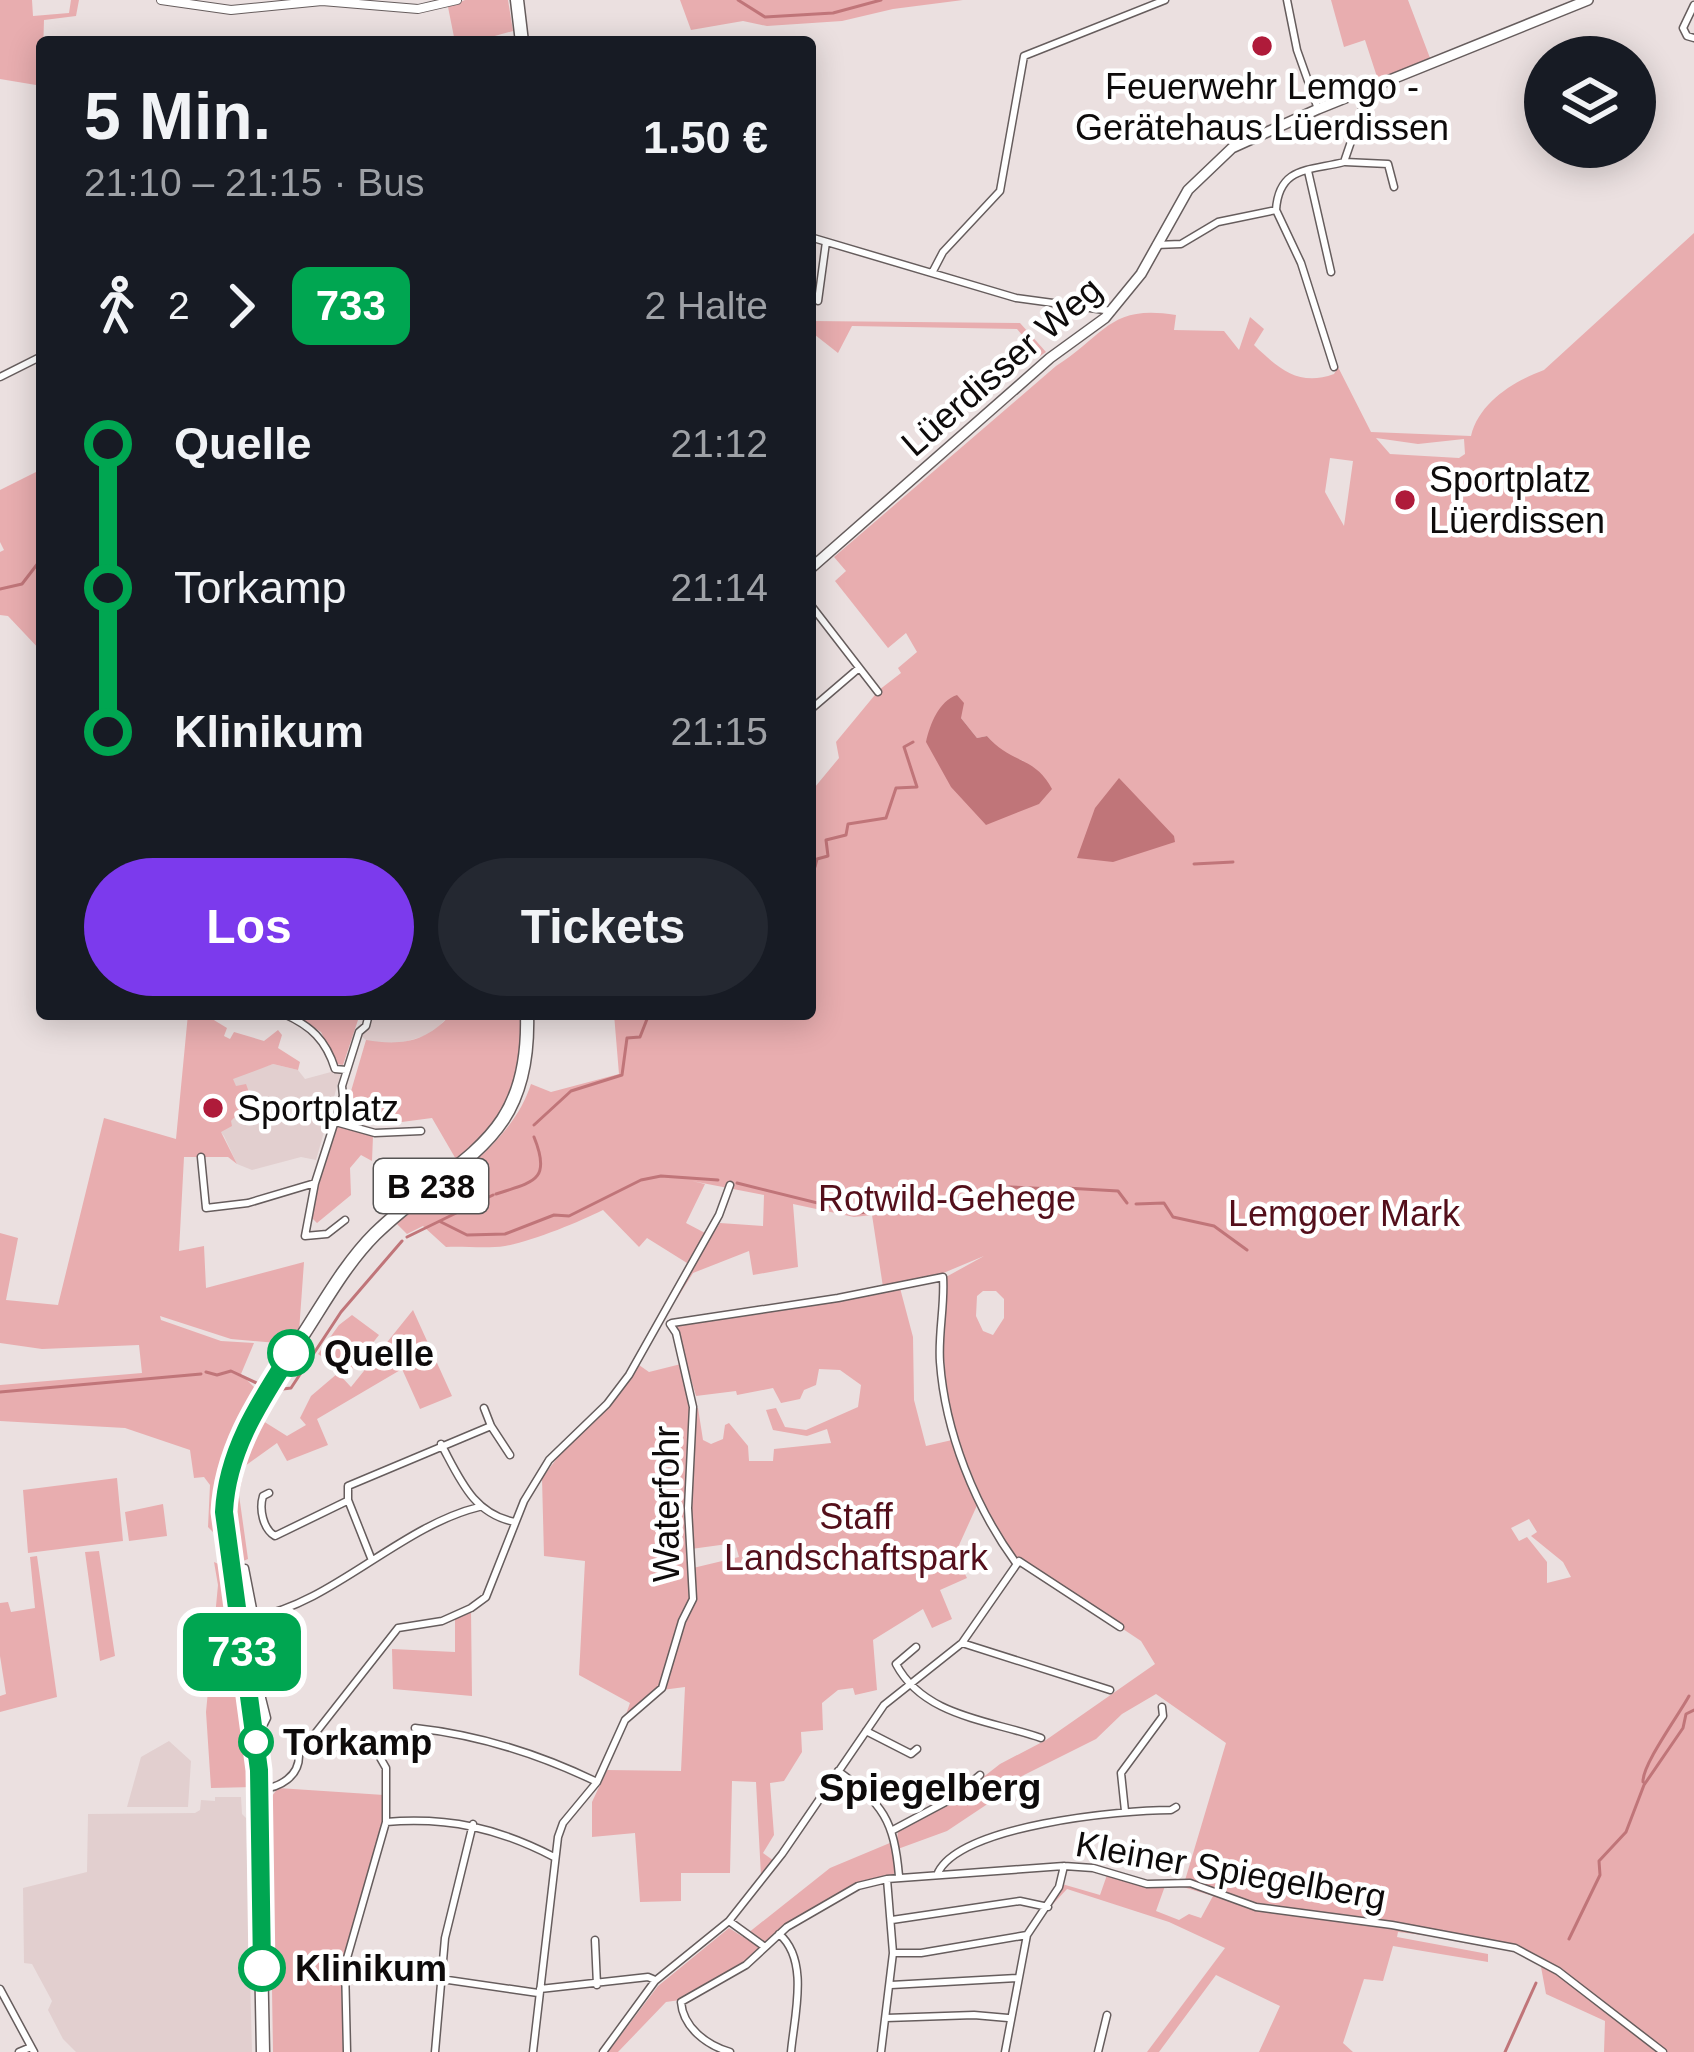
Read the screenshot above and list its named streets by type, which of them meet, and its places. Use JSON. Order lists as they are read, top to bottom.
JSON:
{
  "streets": {
    "main road": ["Lüerdisser Weg", "B 238"],
    "street": ["Waterfohr", "Kleiner Spiegelberg"]
  },
  "districts": ["Spiegelberg"],
  "parks": ["Rotwild-Gehege", "Lemgoer Mark", "Staff Landschaftspark"],
  "places": [
    "Feuerwehr Lemgo - Gerätehaus Lüerdissen",
    "Sportplatz Lüerdissen",
    "Sportplatz",
    "Quelle",
    "Torkamp",
    "Klinikum"
  ],
  "lines": ["bus line 733"],
  "page": {
    "on_map": "733",
    "heading": ["5 Min.", "21:10 – 21:15 · Bus", "1.50 €"],
    "legs": ["2", "733", "2 Halte"],
    "list": [
      {
        "name": "Quelle",
        "value": "21:12"
      },
      {
        "name": "Torkamp",
        "value": "21:14"
      },
      {
        "name": "Klinikum",
        "value": "21:15"
      }
    ],
    "buttons": ["Los", "Tickets"]
  }
}
